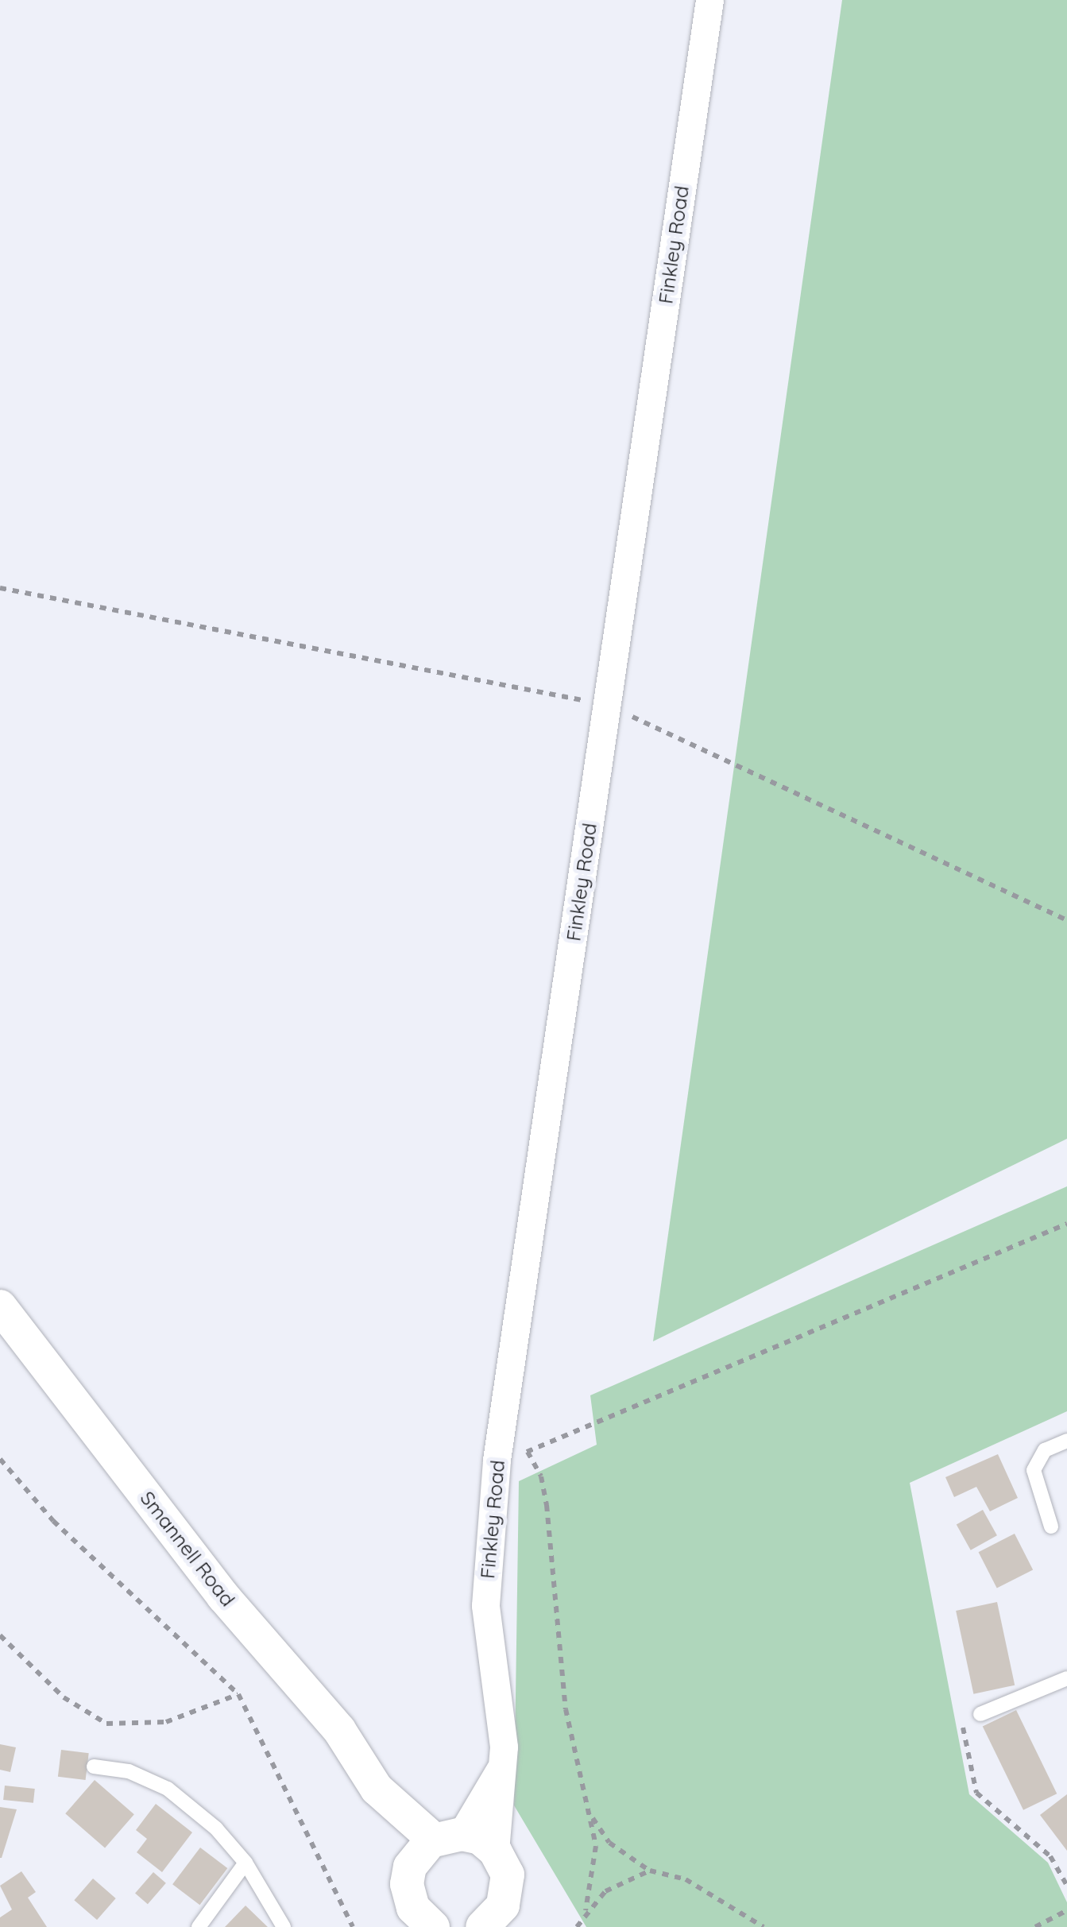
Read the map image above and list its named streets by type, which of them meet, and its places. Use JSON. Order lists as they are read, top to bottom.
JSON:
{
  "streets": {
    "street": ["Finkley Road", "Smannell Road"]
  },
  "crossings": [
    ["Finkley Road", "Smannell Road"]
  ]
}
